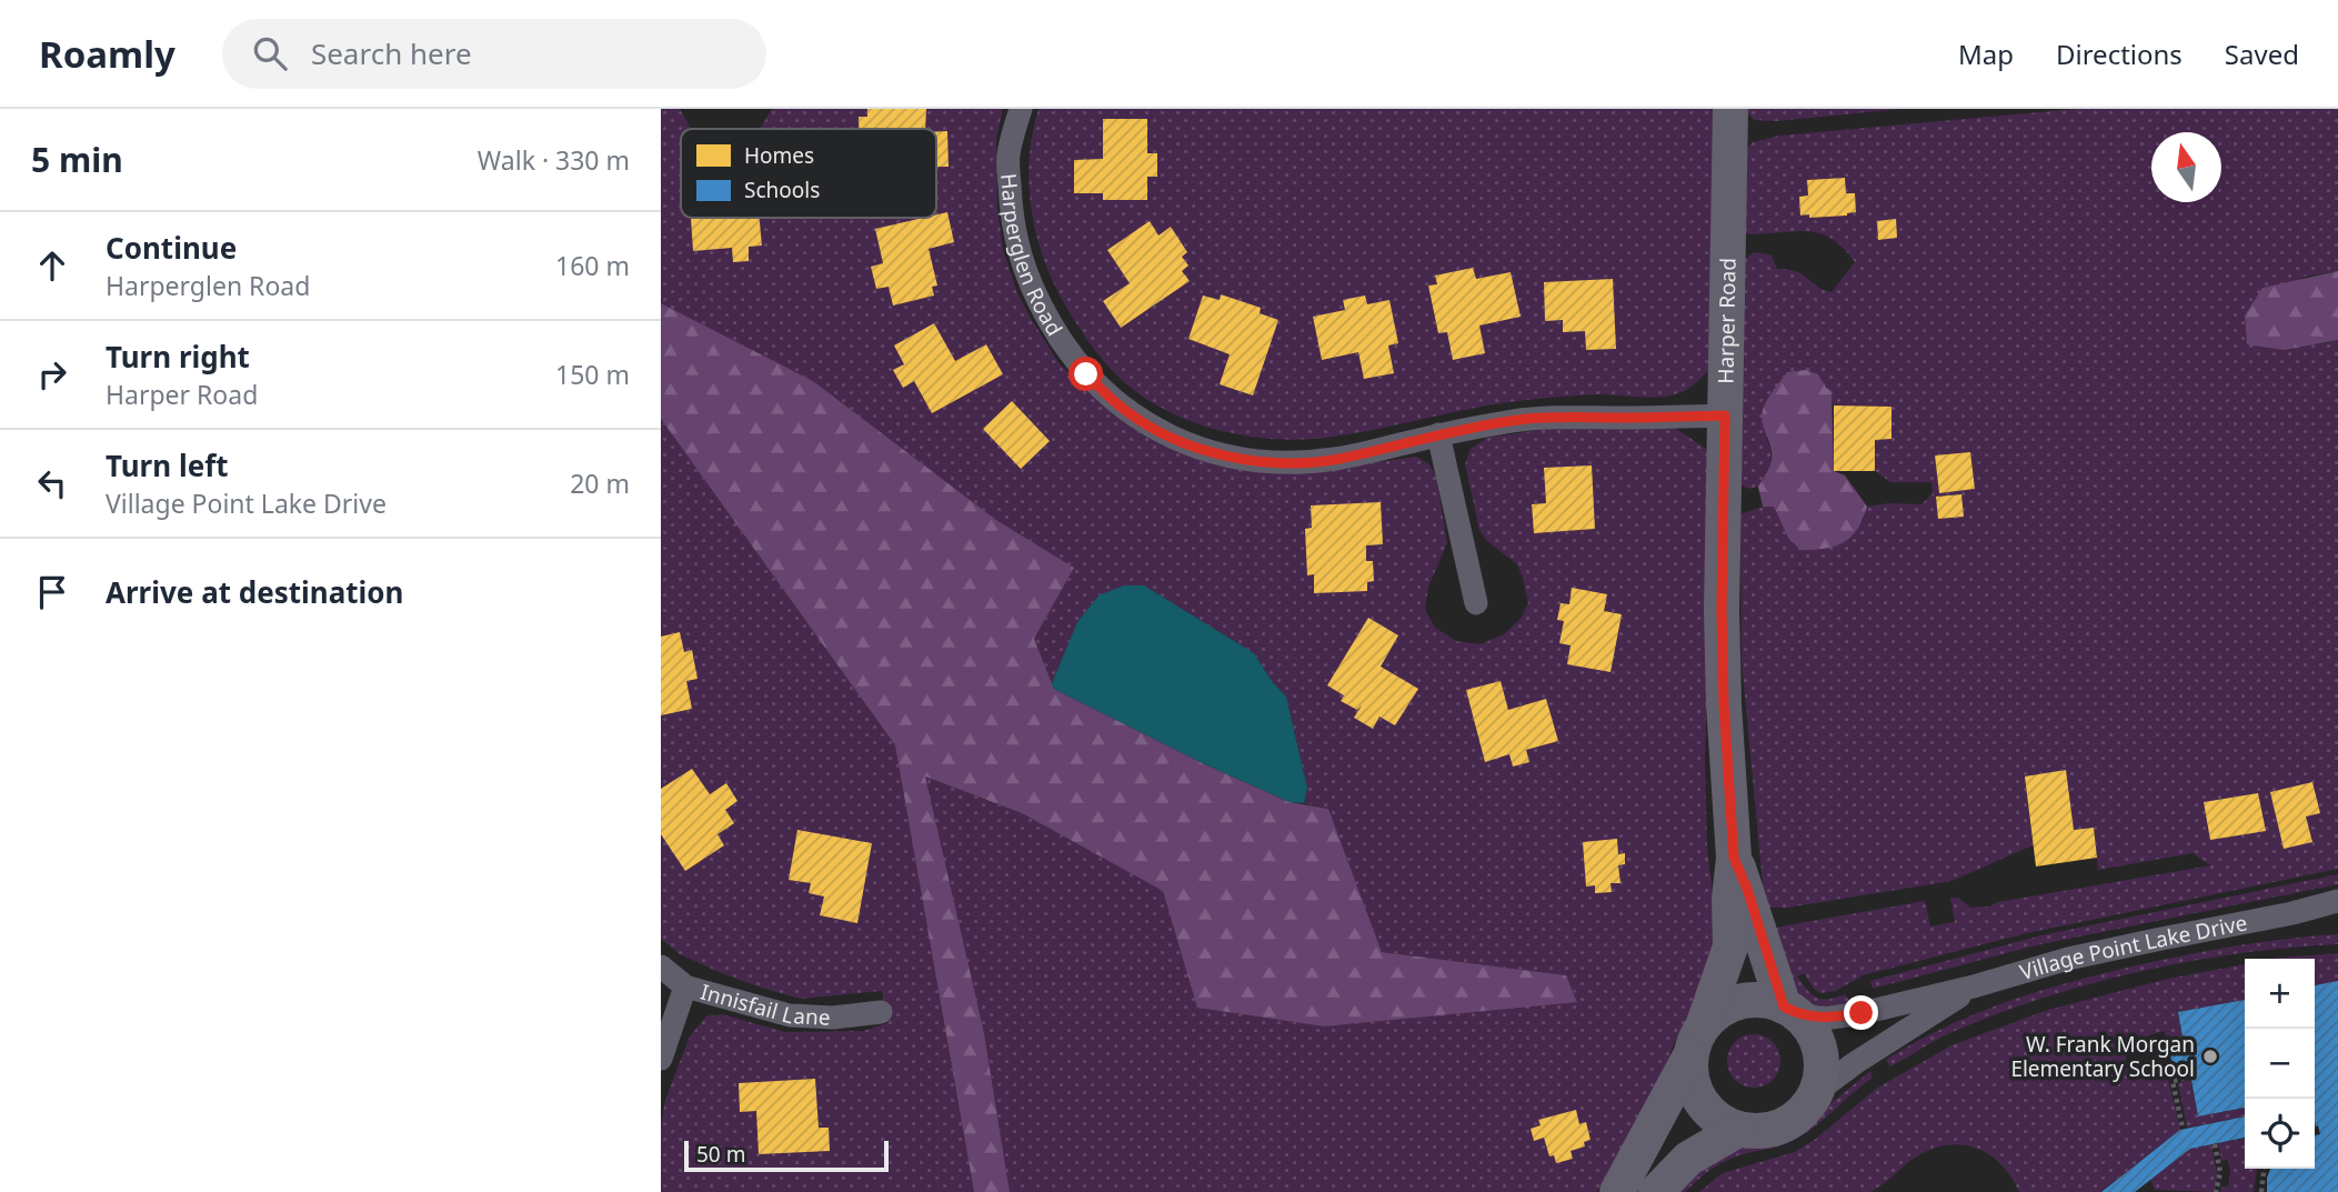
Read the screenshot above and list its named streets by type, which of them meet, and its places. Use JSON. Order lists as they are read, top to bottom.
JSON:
{
  "streets": {
    "main road": ["Harper Road"],
    "street": ["Harperglen Road", "Village Point Lake Drive", "Innisfail Lane"]
  },
  "crossings": [
    ["Harperglen Road", "Harper Road"],
    ["Harper Road", "Village Point Lake Drive"]
  ],
  "places": ["W. Frank Morgan Elementary School"],
  "legend": ["Homes", "Schools"],
  "scale_bar": "50 m",
  "north": "top",
  "page": {
    "header": "Roamly",
    "search": "Search here",
    "nav": ["Map", "Directions", "Saved"],
    "heading": ["5 min", "Walk · 330 m"],
    "list": [
      ["Continue", "Harperglen Road", "160 m"],
      ["Turn right", "Harper Road", "150 m"],
      ["Turn left", "Village Point Lake Drive", "20 m"],
      "Arrive at destination"
    ],
    "map_buttons": ["+", "−"],
    "scale": "50 m"
  }
}
